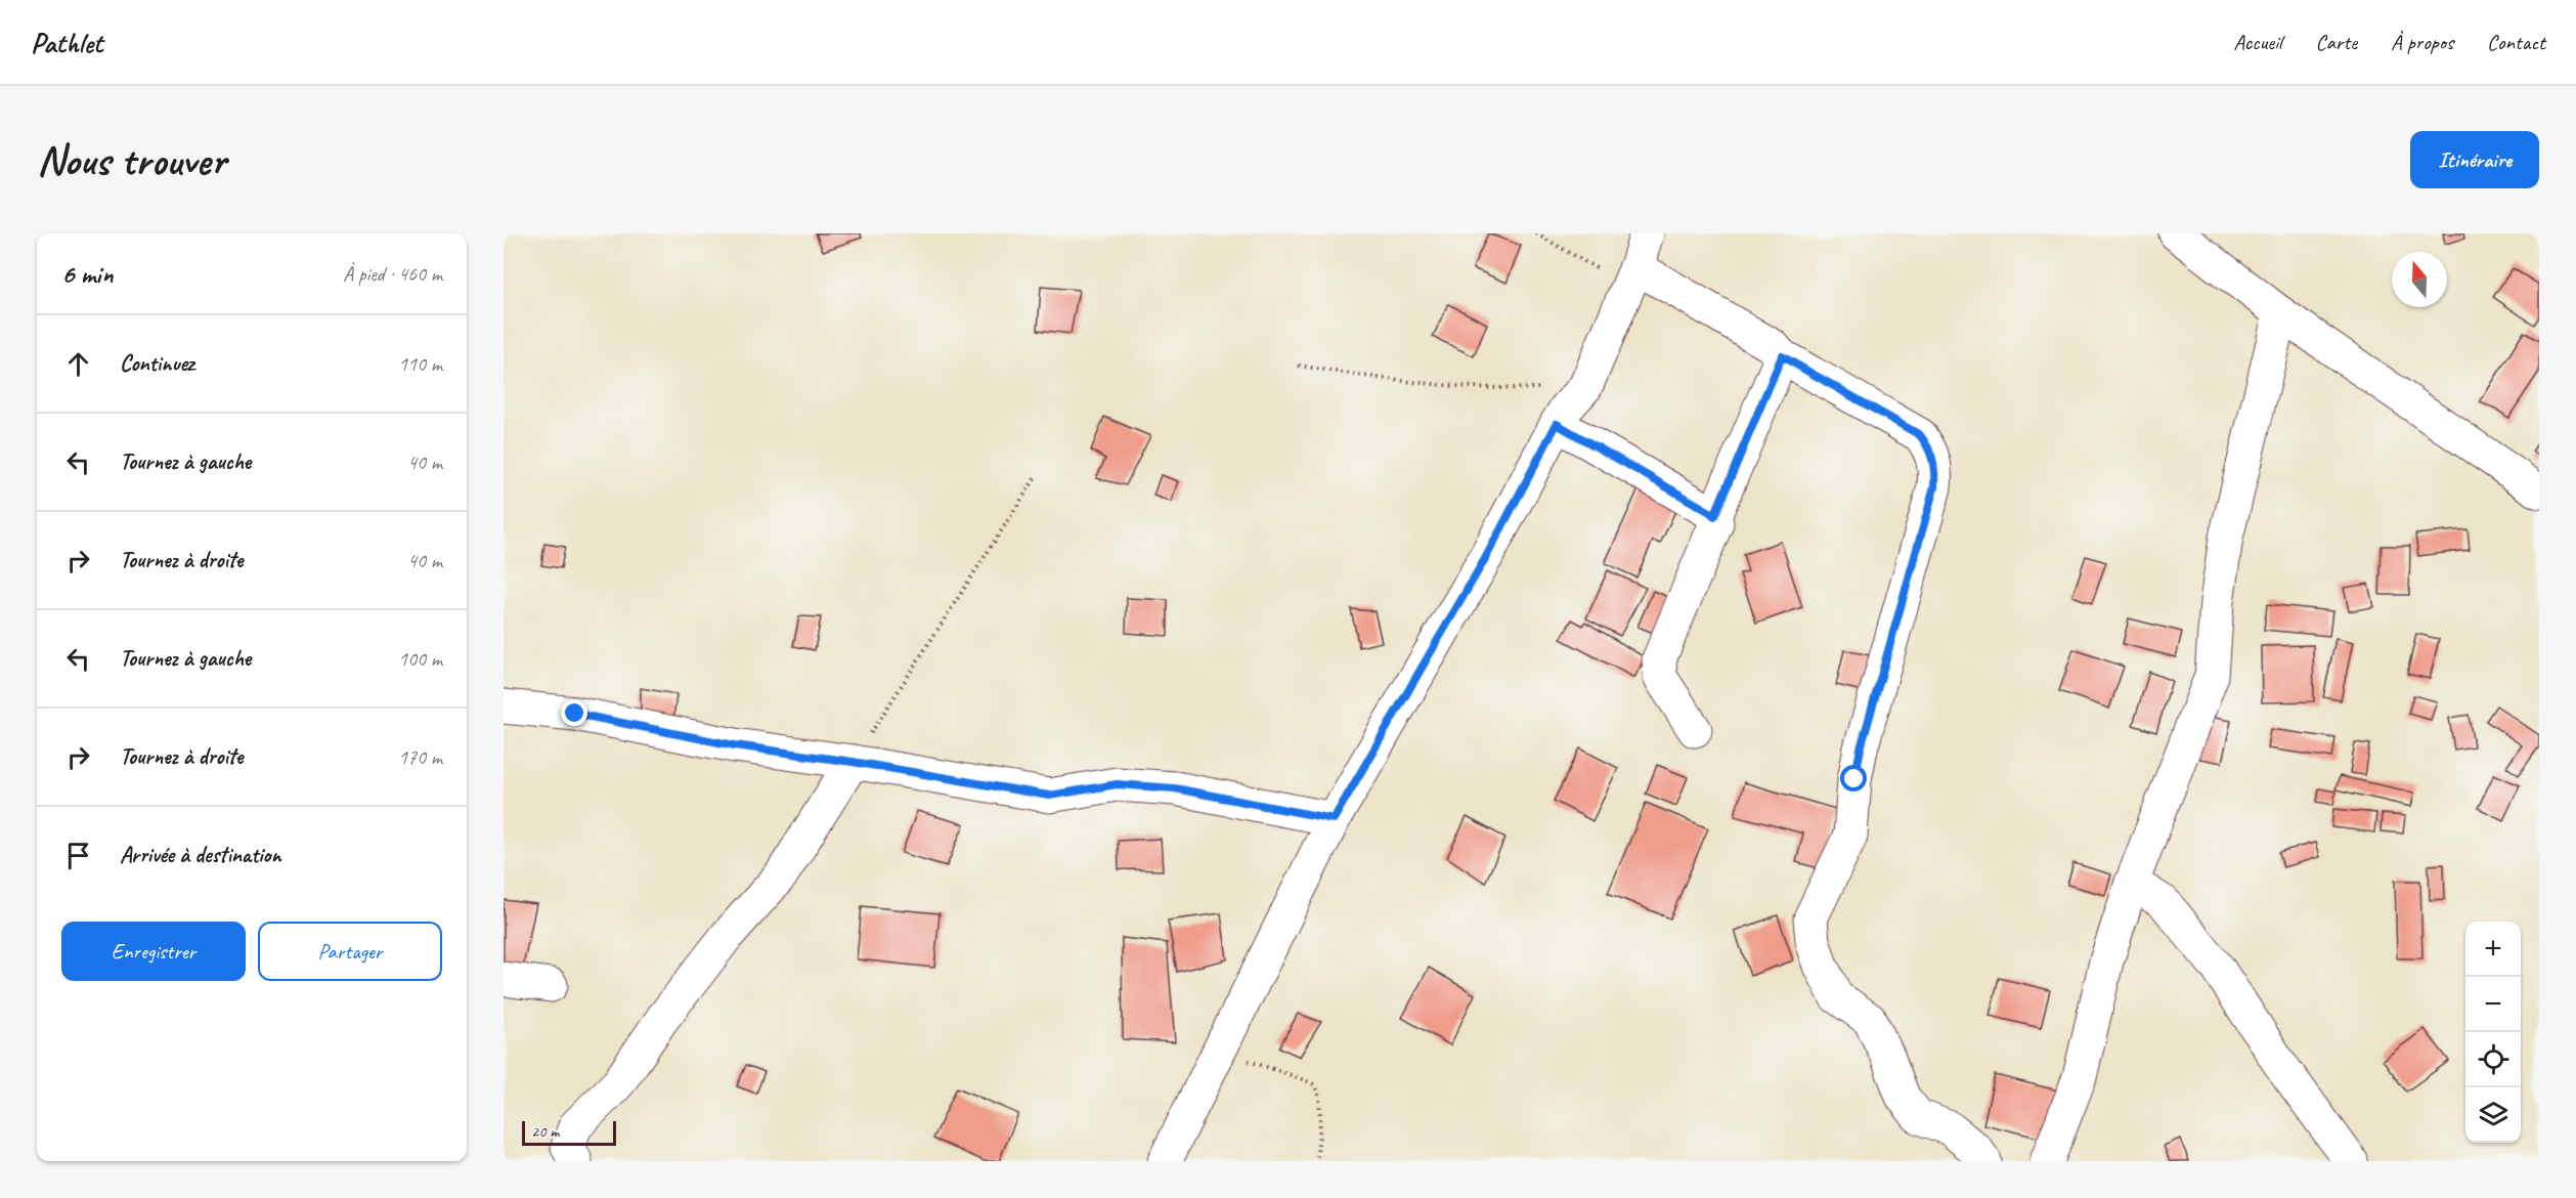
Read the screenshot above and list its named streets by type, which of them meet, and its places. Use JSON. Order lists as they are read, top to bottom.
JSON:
{
  "scale_bar": "20 m",
  "north": "top",
  "page": {
    "header": "Pathlet",
    "nav": [
      "Accueil",
      "Carte",
      "À propos",
      "Contact"
    ],
    "buttons": [
      "Itinéraire",
      ["Enregistrer", "Partager"]
    ],
    "title": "Nous trouver",
    "heading": ["6 min", "À pied · 460 m"],
    "list": [
      ["Continuez", "110 m"],
      ["Tournez à gauche", "40 m"],
      ["Tournez à droite", "40 m"],
      ["Tournez à gauche", "100 m"],
      ["Tournez à droite", "170 m"],
      "Arrivée à destination"
    ],
    "map_buttons": ["+", "−"],
    "scale": "20 m"
  }
}
